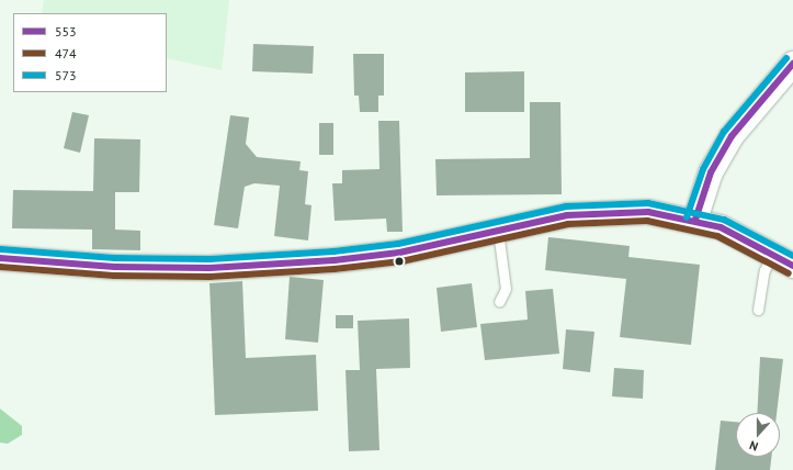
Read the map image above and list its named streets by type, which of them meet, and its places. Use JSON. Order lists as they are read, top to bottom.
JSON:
{
  "lines": ["transit line 573", "transit line 553", "transit line 474"],
  "legend": ["553", "474", "573"],
  "north": "bottom"
}
